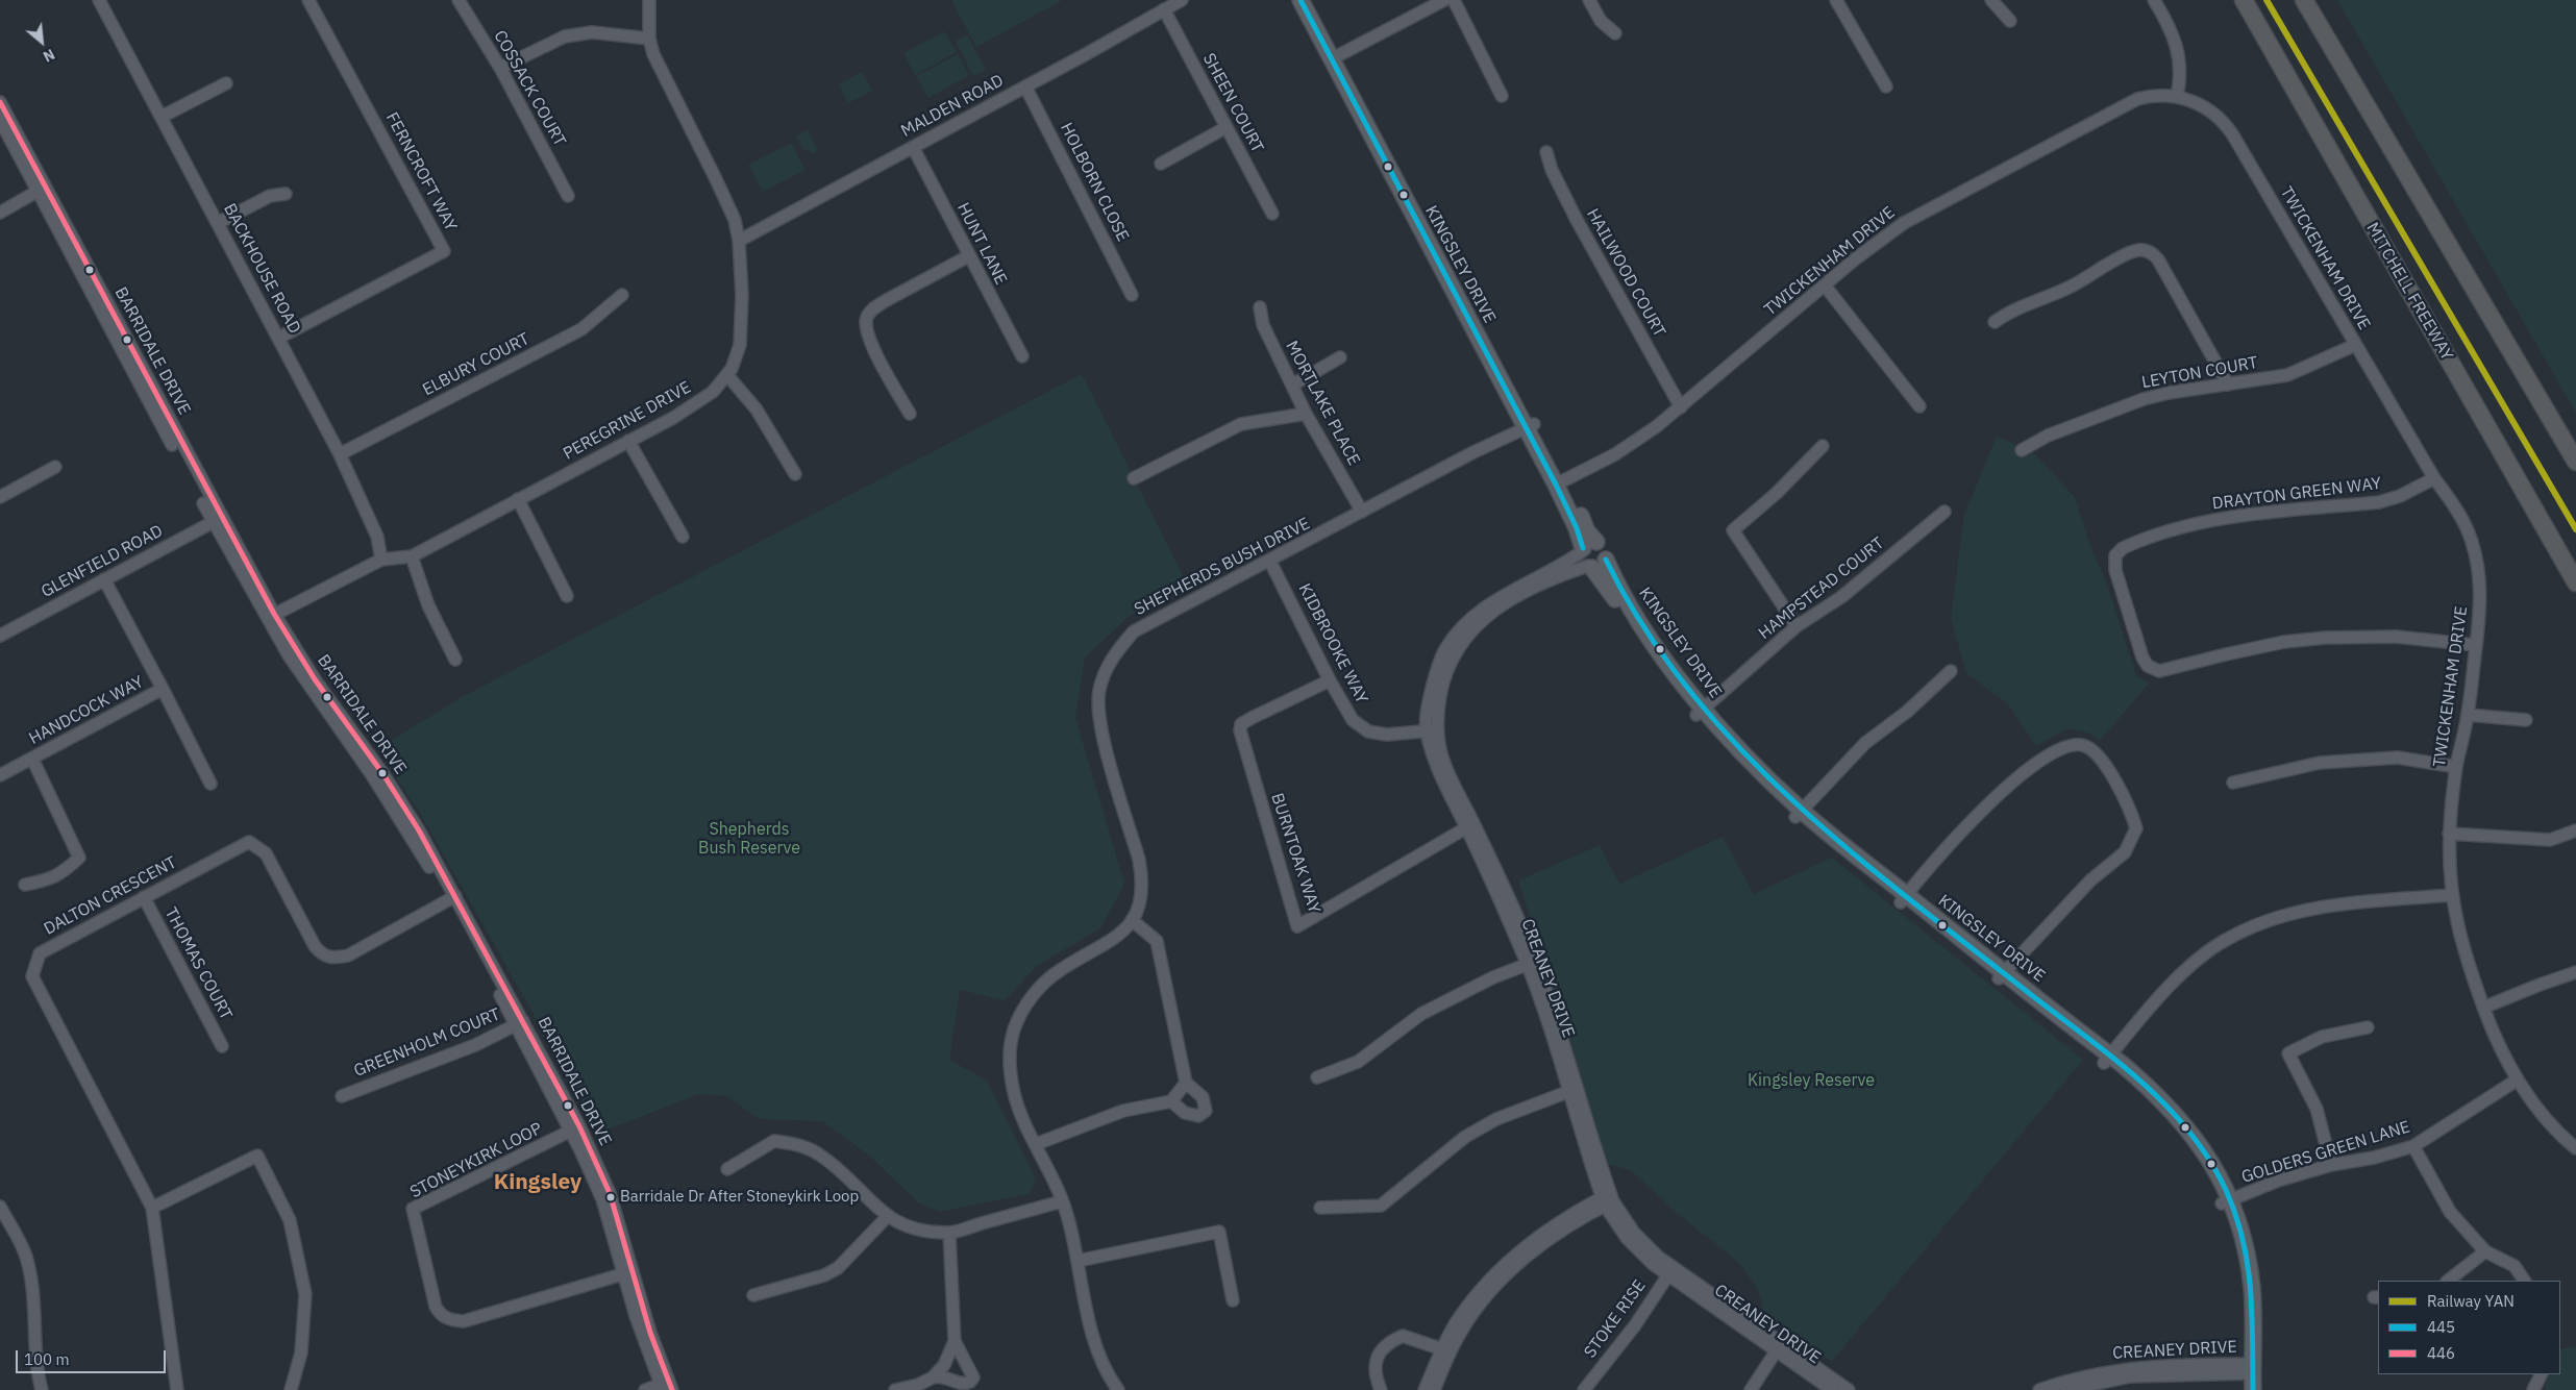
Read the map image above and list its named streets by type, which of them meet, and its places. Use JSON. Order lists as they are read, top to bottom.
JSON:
{
  "streets": {
    "highway": ["MITCHELL FREEWAY"],
    "main road": ["KINGSLEY DRIVE"],
    "street": [
      "COSSACK COURT",
      "SHEEN COURT",
      "MALDEN ROAD",
      "FERNCROFT WAY",
      "HOLBORN CLOSE",
      "HUNT LANE",
      "TWICKENHAM DRIVE",
      "BACKHOUSE ROAD",
      "HAILWOOD COURT",
      "BARRIDALE DRIVE",
      "ELBURY COURT",
      "LEYTON COURT",
      "MORTLAKE PLACE",
      "PEREGRINE DRIVE",
      "DRAYTON GREEN WAY",
      "GLENFIELD ROAD",
      "SHEPHERDS BUSH DRIVE",
      "HAMPSTEAD COURT",
      "KIDBROOKE WAY",
      "HANDCOCK WAY",
      "BURNTOAK WAY",
      "DALTON CRESCENT",
      "THOMAS COURT",
      "CREANEY DRIVE",
      "GREENHOLM COURT",
      "GOLDERS GREEN LANE",
      "STONEYKIRK LOOP",
      "STOKE RISE"
    ]
  },
  "crossings": [
    ["SHEEN COURT", "MALDEN ROAD"],
    ["MALDEN ROAD", "HOLBORN CLOSE"],
    ["MALDEN ROAD", "HUNT LANE"],
    ["MALDEN ROAD", "PEREGRINE DRIVE"],
    ["FERNCROFT WAY", "BACKHOUSE ROAD"],
    ["TWICKENHAM DRIVE", "KINGSLEY DRIVE"],
    ["TWICKENHAM DRIVE", "HAILWOOD COURT"],
    ["TWICKENHAM DRIVE", "LEYTON COURT"],
    ["TWICKENHAM DRIVE", "DRAYTON GREEN WAY"],
    ["TWICKENHAM DRIVE", "GOLDERS GREEN LANE"],
    ["KINGSLEY DRIVE", "SHEPHERDS BUSH DRIVE"],
    ["KINGSLEY DRIVE", "HAMPSTEAD COURT"],
    ["KINGSLEY DRIVE", "CREANEY DRIVE"],
    ["KINGSLEY DRIVE", "GOLDERS GREEN LANE"],
    ["BACKHOUSE ROAD", "ELBURY COURT"],
    ["BACKHOUSE ROAD", "PEREGRINE DRIVE"],
    ["BARRIDALE DRIVE", "PEREGRINE DRIVE"],
    ["BARRIDALE DRIVE", "GLENFIELD ROAD"],
    ["BARRIDALE DRIVE", "DALTON CRESCENT"],
    ["BARRIDALE DRIVE", "GREENHOLM COURT"],
    ["BARRIDALE DRIVE", "STONEYKIRK LOOP"],
    ["MORTLAKE PLACE", "SHEPHERDS BUSH DRIVE"],
    ["GLENFIELD ROAD", "HANDCOCK WAY"],
    ["SHEPHERDS BUSH DRIVE", "KIDBROOKE WAY"],
    ["KIDBROOKE WAY", "BURNTOAK WAY"],
    ["KIDBROOKE WAY", "CREANEY DRIVE"],
    ["BURNTOAK WAY", "CREANEY DRIVE"],
    ["DALTON CRESCENT", "THOMAS COURT"],
    ["CREANEY DRIVE", "STOKE RISE"]
  ],
  "districts": ["Kingsley"],
  "parks": ["Shepherds Bush Reserve", "Kingsley Reserve"],
  "places": ["Barridale Dr After Stoneykirk Loop"],
  "lines": ["rail line YAN", "transit line 445", "transit line 446"],
  "legend": ["Railway YAN", "445", "446"],
  "scale_bar": "100 m",
  "north": "bottom right"
}
